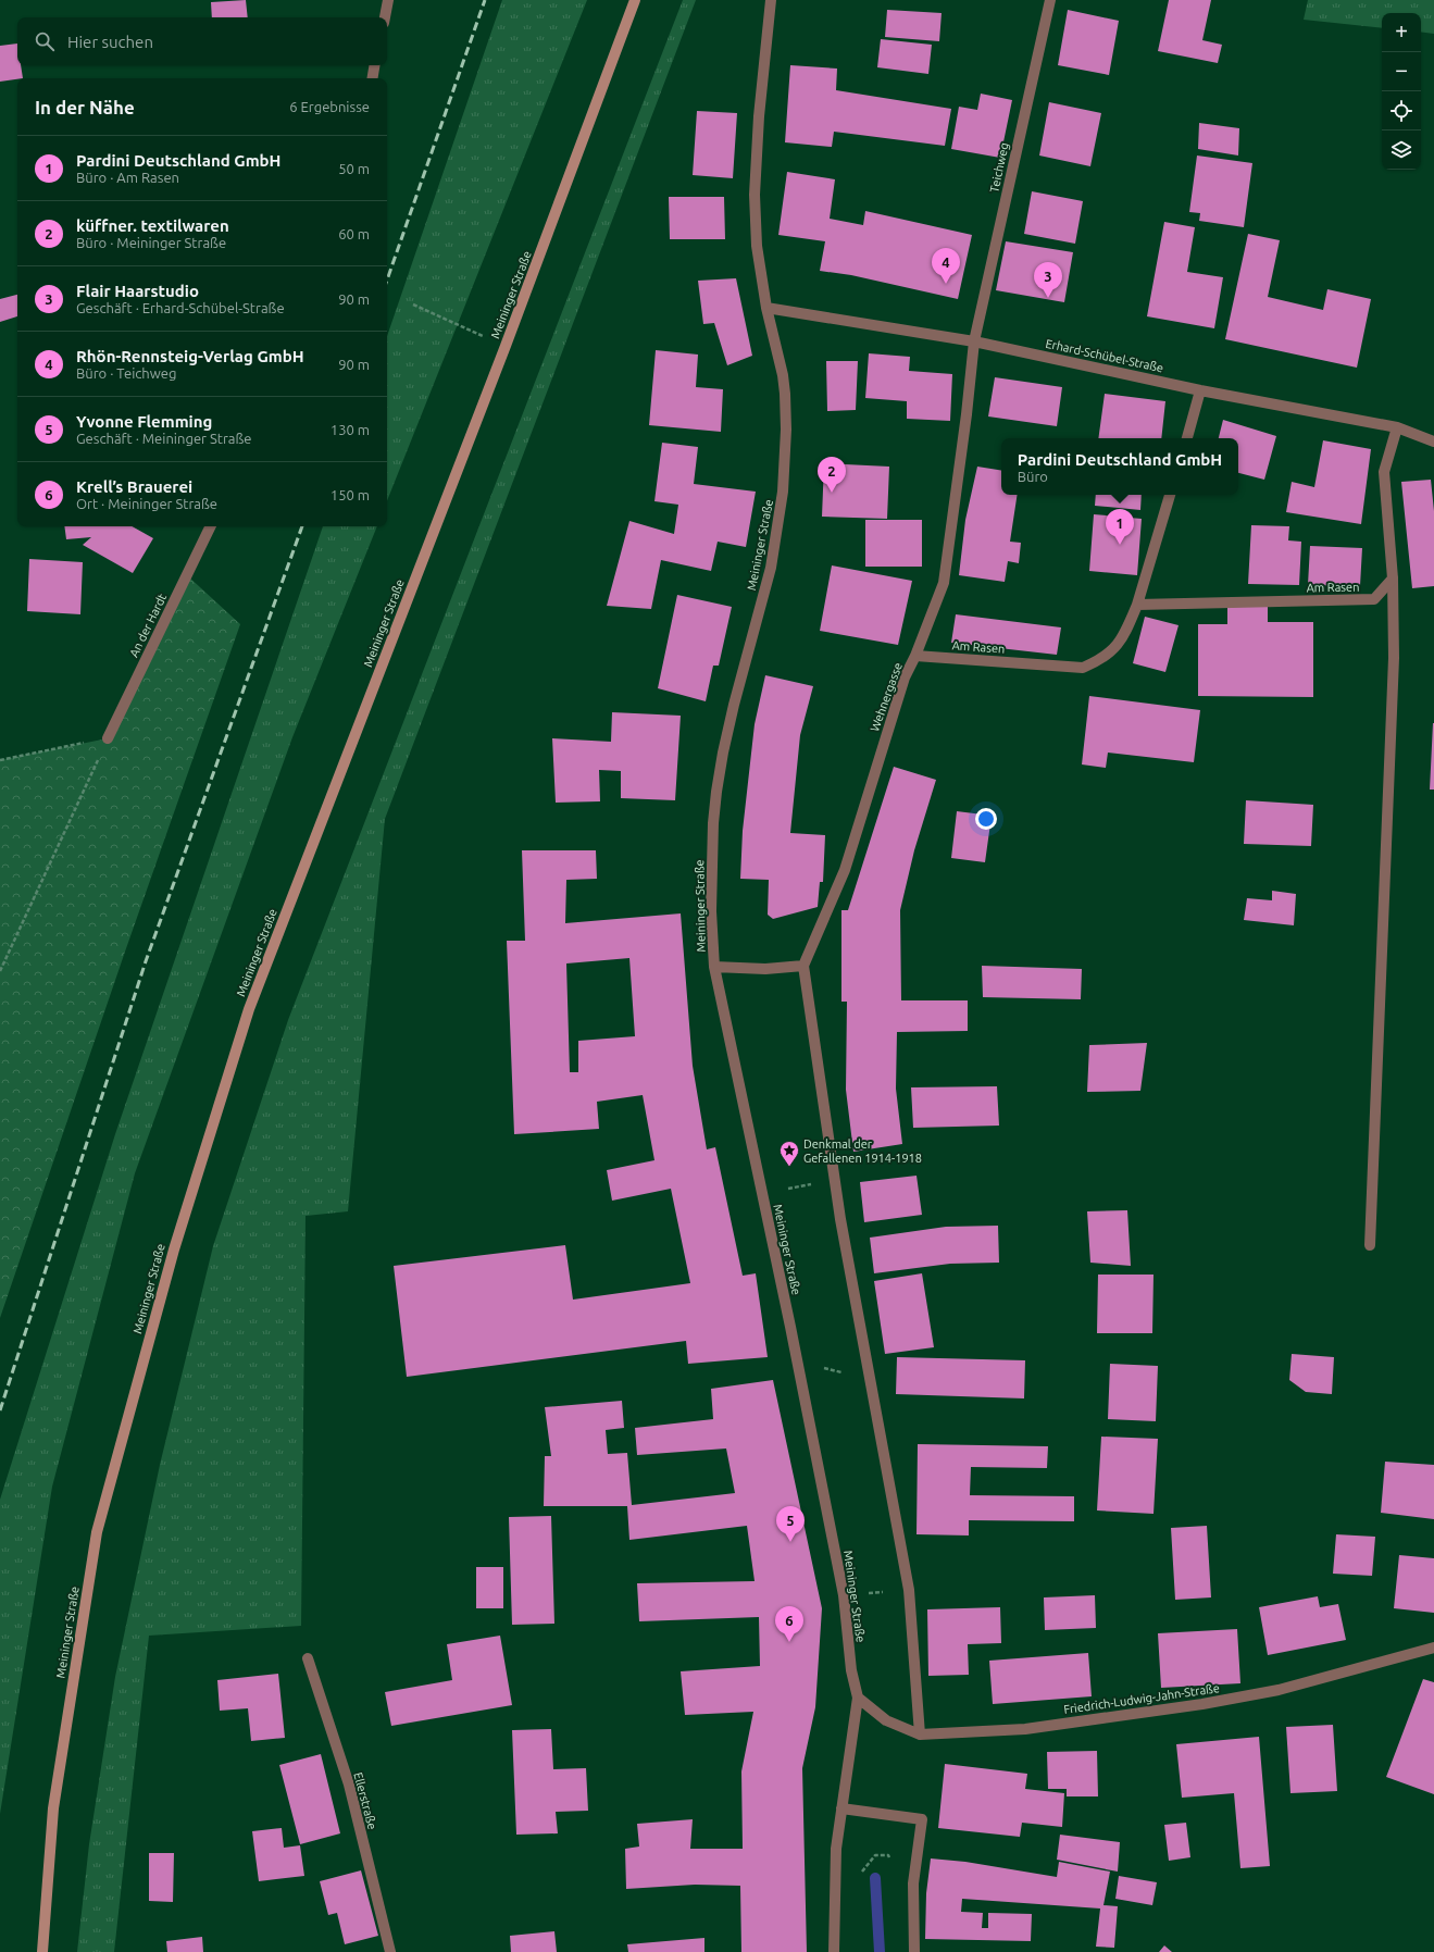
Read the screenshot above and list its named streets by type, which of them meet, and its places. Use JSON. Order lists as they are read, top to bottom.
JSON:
{
  "streets": {
    "main road": ["Meininger Straße"],
    "street": [
      "Teichweg",
      "Erhard-Schübel-Straße",
      "Am Rasen",
      "An der Hardt",
      "Wehnergasse",
      "Friedrich-Ludwig-Jahn-Straße",
      "Ellerstraße"
    ]
  },
  "crossings": [
    ["Teichweg", "Erhard-Schübel-Straße"],
    ["Teichweg", "Wehnergasse"],
    ["Meininger Straße", "Erhard-Schübel-Straße"],
    ["Meininger Straße", "Friedrich-Ludwig-Jahn-Straße"],
    ["Erhard-Schübel-Straße", "Wehnergasse"],
    ["Am Rasen", "Wehnergasse"]
  ],
  "places": {
    "place": ["Denkmal der Gefallenen 1914-1918"]
  },
  "page": {
    "map_buttons": ["+", "−"],
    "search": "Hier suchen",
    "heading": ["In der Nähe", "6 Ergebnisse"],
    "list": [
      {
        "mark": "1",
        "name": "Pardini Deutschland GmbH",
        "note": "Büro · Am Rasen",
        "value": "50 m"
      },
      {
        "mark": "2",
        "name": "küffner. textilwaren",
        "note": "Büro · Meininger Straße",
        "value": "60 m"
      },
      {
        "mark": "3",
        "name": "Flair Haarstudio",
        "note": "Geschäft · Erhard-Schübel-Straße",
        "value": "90 m"
      },
      {
        "mark": "4",
        "name": "Rhön-Rennsteig-Verlag GmbH",
        "note": "Büro · Teichweg",
        "value": "90 m"
      },
      {
        "mark": "5",
        "name": "Yvonne Flemming",
        "note": "Geschäft · Meininger Straße",
        "value": "130 m"
      },
      {
        "mark": "6",
        "name": "Krell’s Brauerei",
        "note": "Ort · Meininger Straße",
        "value": "150 m"
      }
    ],
    "pins": [
      "4",
      "3",
      "2",
      "1",
      "5",
      "6"
    ],
    "popup": ["Pardini Deutschland GmbH", "Büro"]
  }
}
